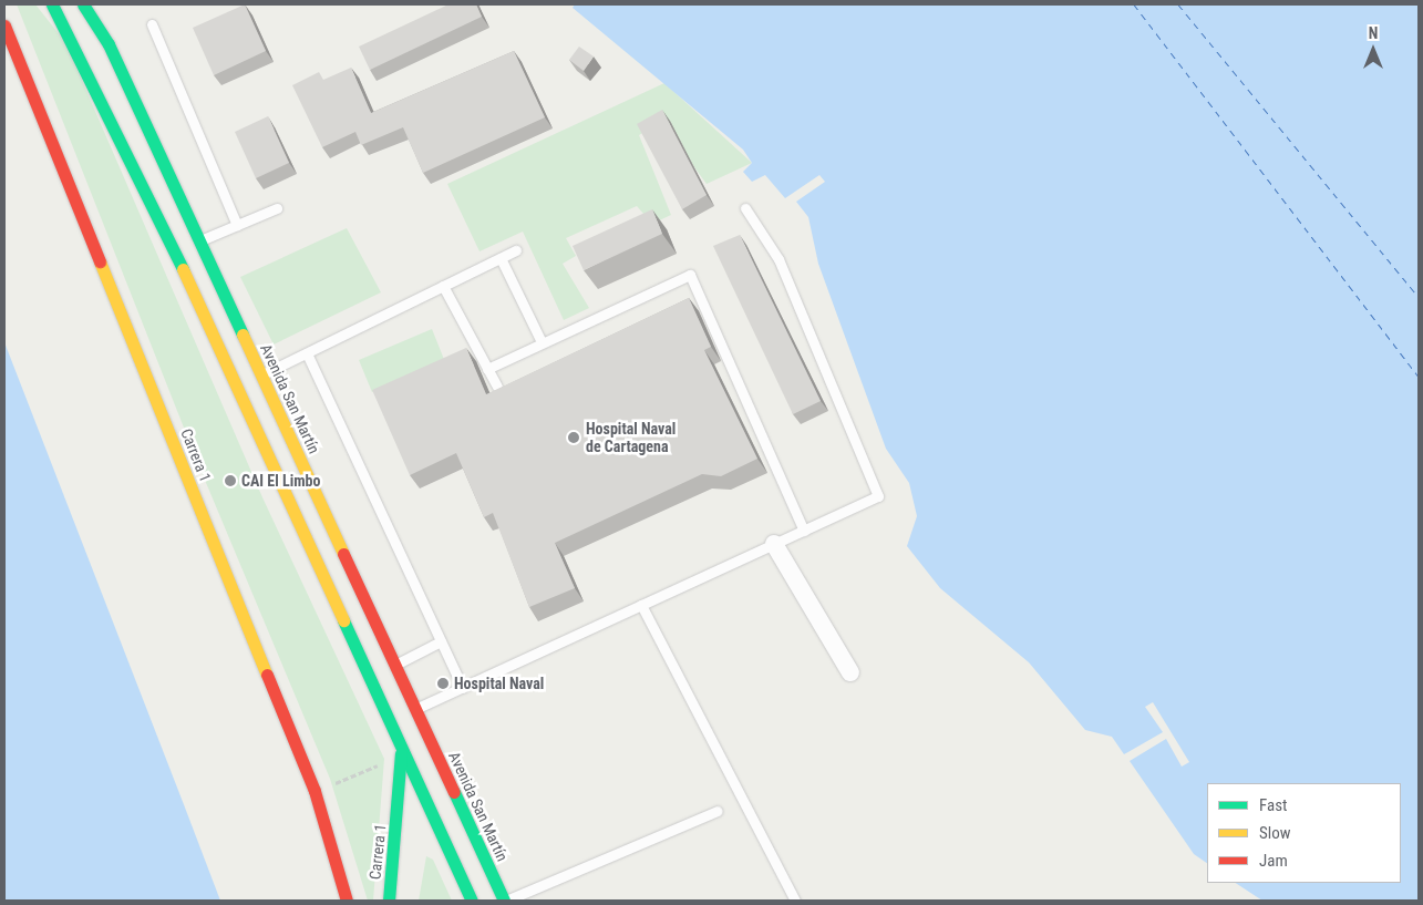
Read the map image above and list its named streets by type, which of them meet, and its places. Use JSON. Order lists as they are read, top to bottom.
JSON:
{
  "streets": {
    "main road": ["Avenida San Martín", "Carrera 1"]
  },
  "crossings": [
    ["Avenida San Martín", "Carrera 1"]
  ],
  "places": ["Hospital Naval de Cartagena", "CAI El Limbo", "Hospital Naval"],
  "legend": ["Fast", "Slow", "Jam"],
  "north": "top"
}
